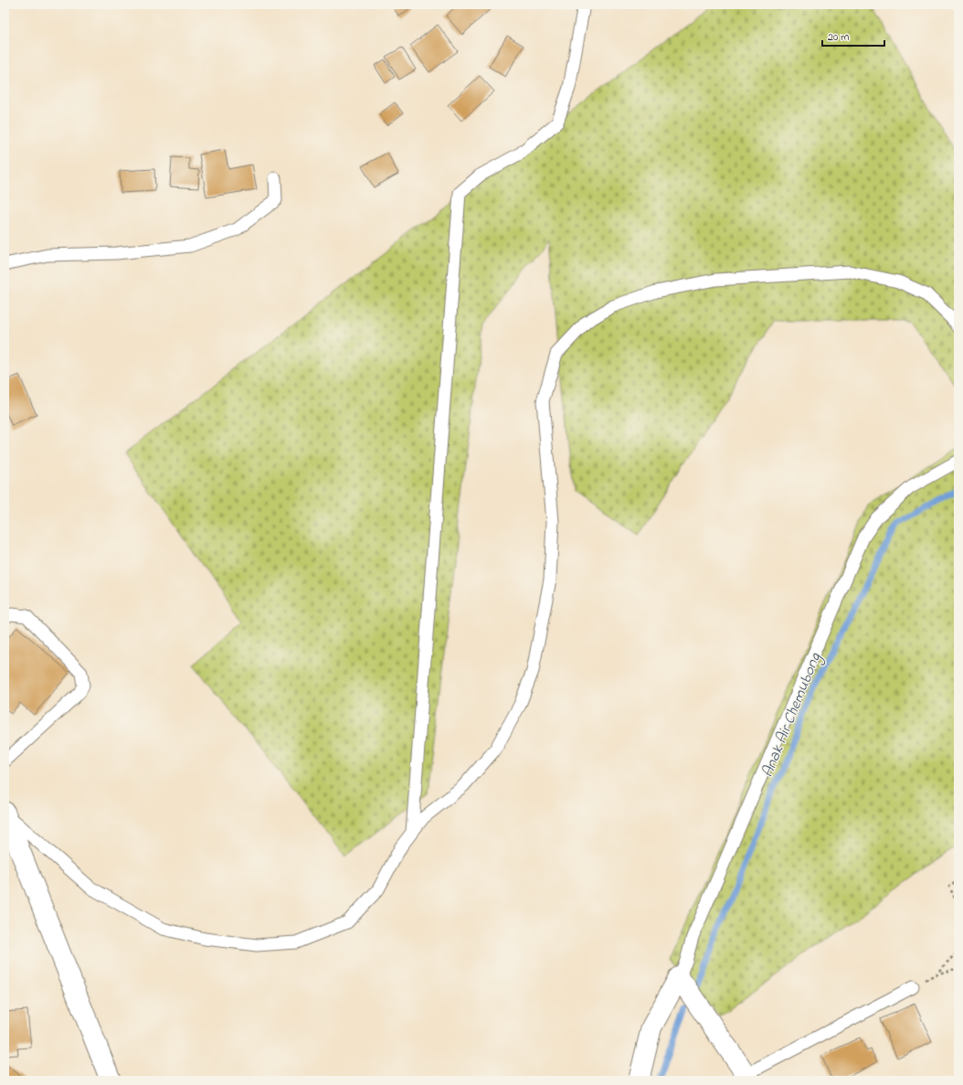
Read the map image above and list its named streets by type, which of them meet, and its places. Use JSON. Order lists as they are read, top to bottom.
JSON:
{
  "water": ["Anak Air Chemubong"],
  "scale_bar": "20 m"
}
